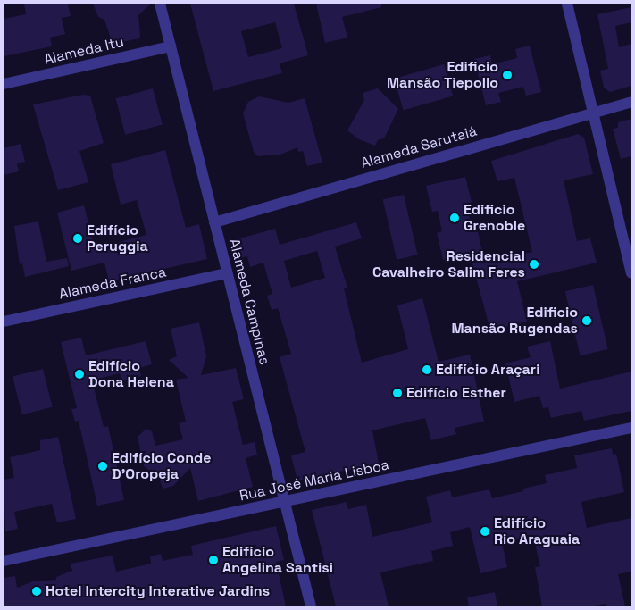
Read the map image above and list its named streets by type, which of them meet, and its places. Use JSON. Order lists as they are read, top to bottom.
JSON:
{
  "streets": {
    "street": [
      "Alameda Itu",
      "Alameda Sarutaiá",
      "Alameda Franca",
      "Alameda Campinas",
      "Rua José Maria Lisboa"
    ]
  },
  "crossings": [
    ["Alameda Itu", "Alameda Campinas"],
    ["Alameda Sarutaiá", "Alameda Campinas"],
    ["Alameda Franca", "Alameda Campinas"],
    ["Alameda Campinas", "Rua José Maria Lisboa"]
  ],
  "places": [
    "Edificio Mansão Tiepollo",
    "Edificio Grenoble",
    "Edifício Peruggia",
    "Residencial Cavalheiro Salim Feres",
    "Edificio Mansão Rugendas",
    "Edifício Araçari",
    "Edifício Dona Helena",
    "Edifício Esther",
    "Edifício Conde D'Oropeja",
    "Edifício Rio Araguaia",
    "Edifício Angelina Santisi",
    "Hotel Intercity Interative Jardins"
  ]
}
